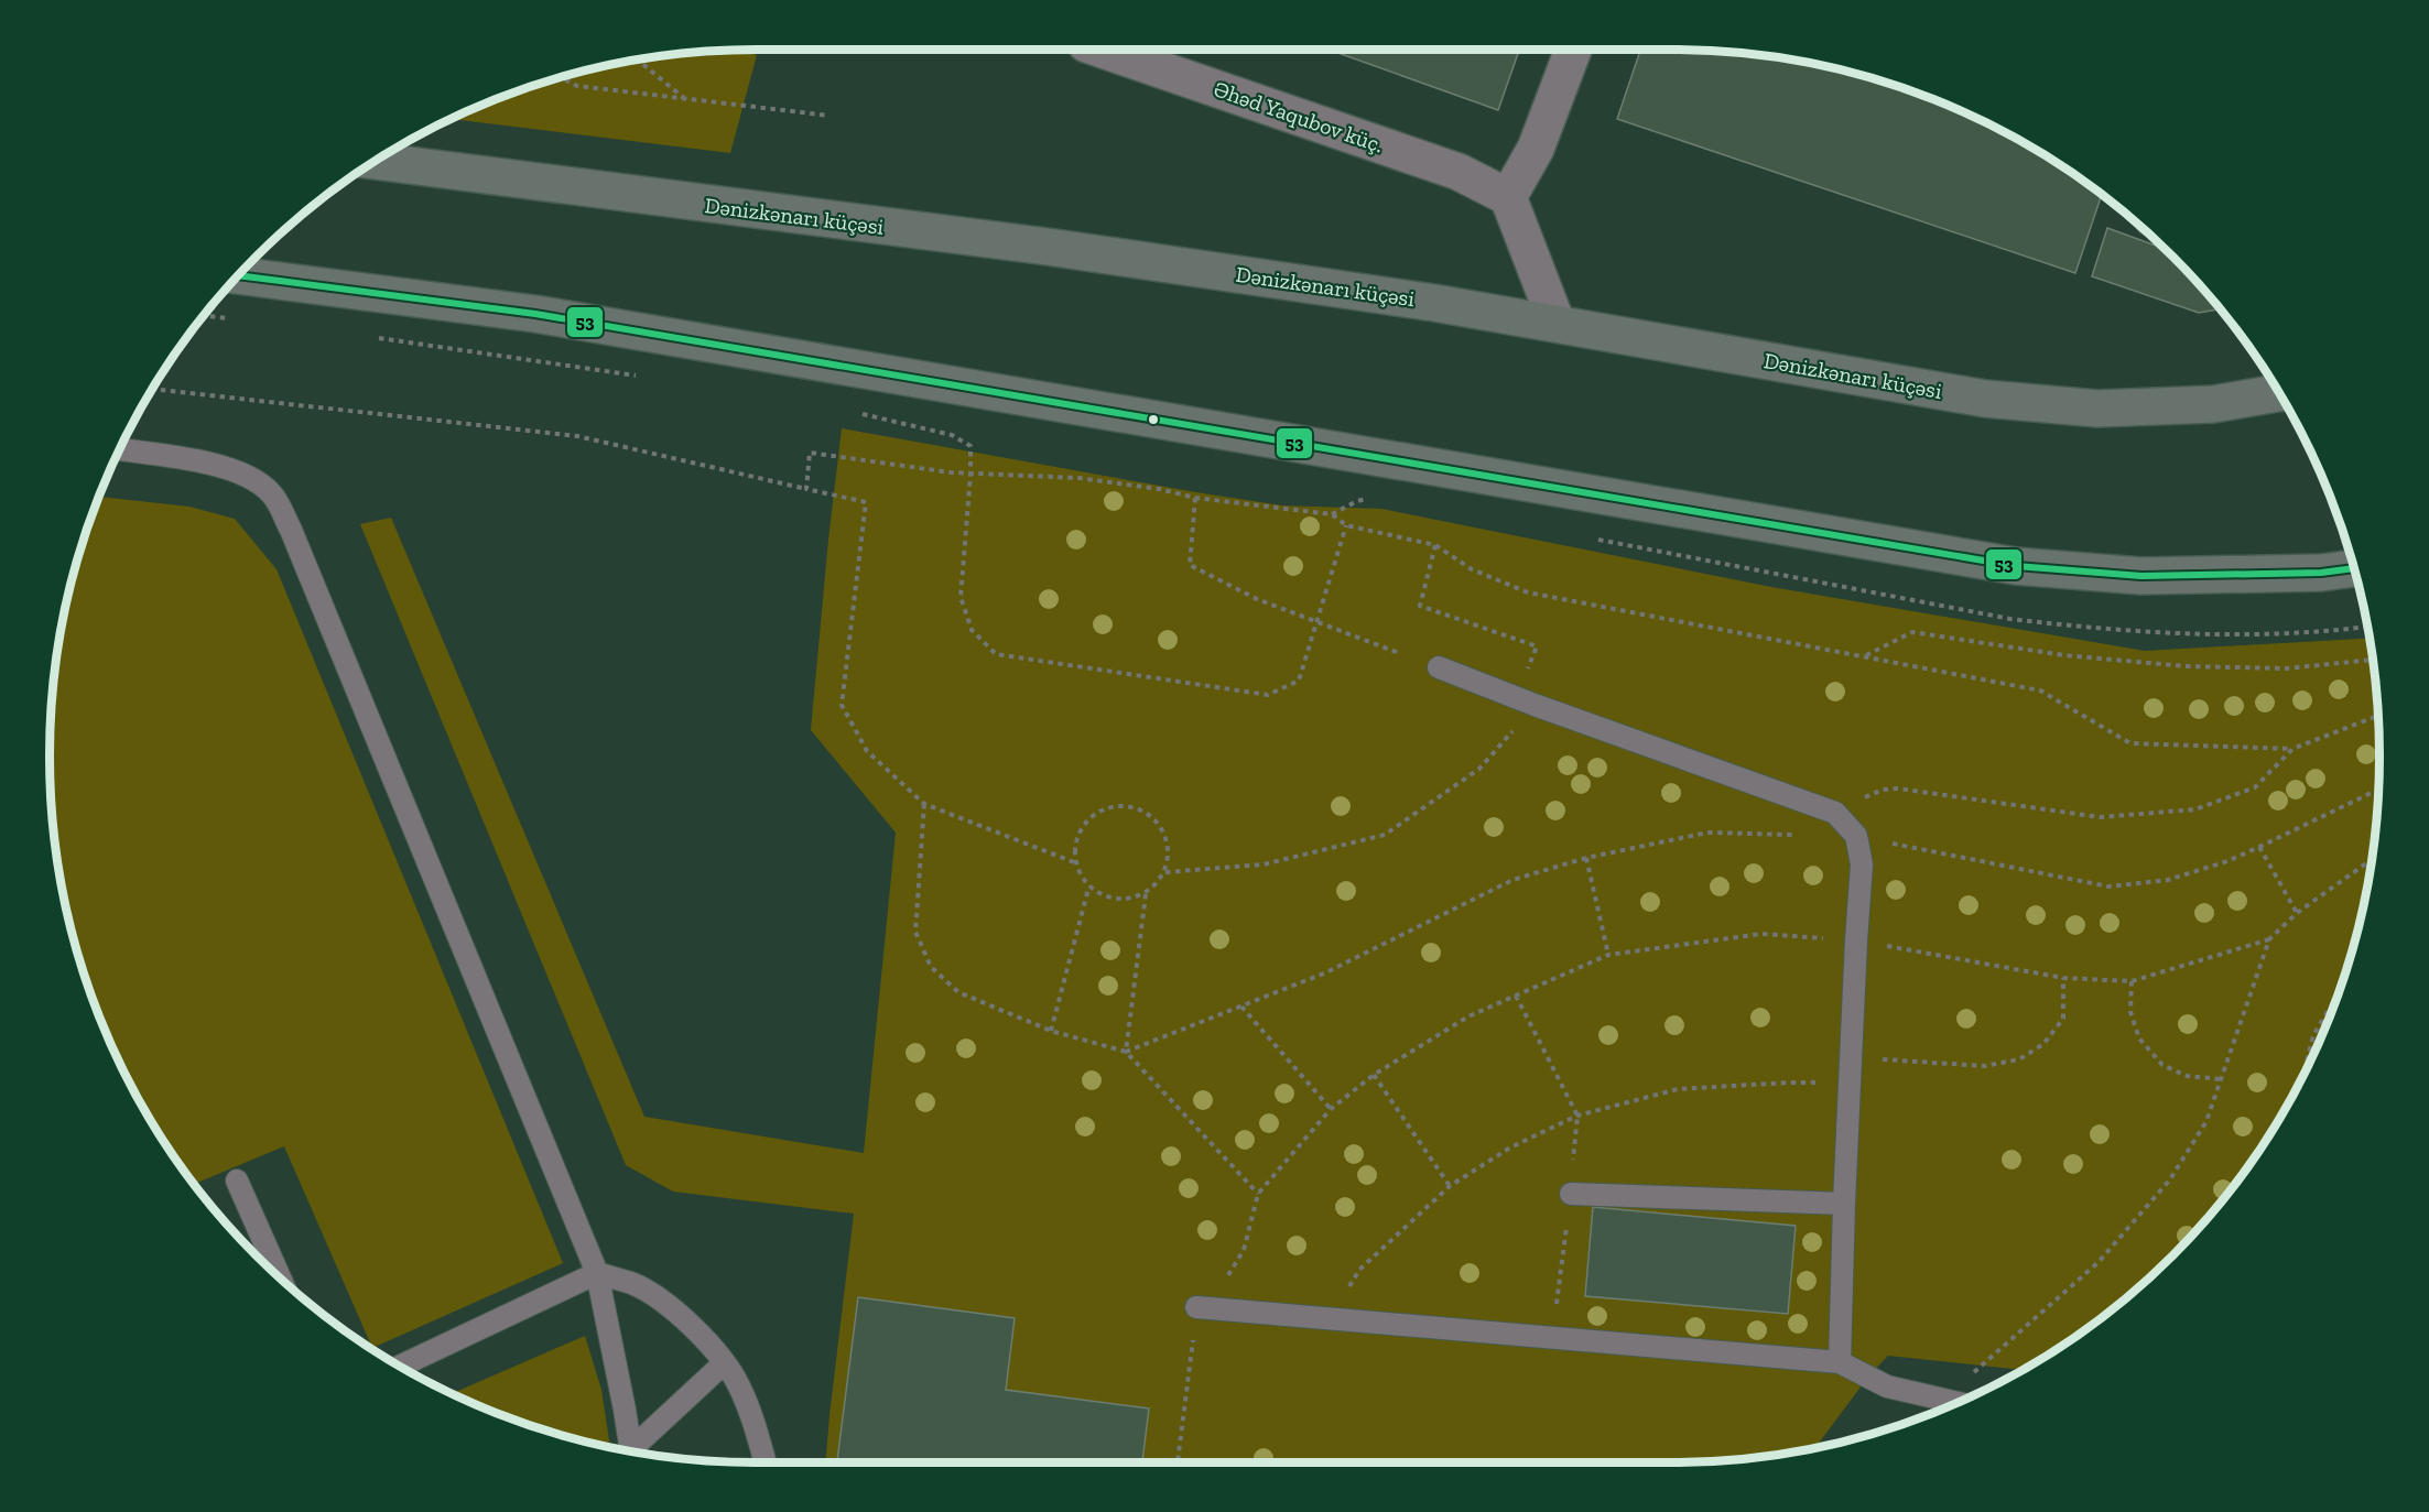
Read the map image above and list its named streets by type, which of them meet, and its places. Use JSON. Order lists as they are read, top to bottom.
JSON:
{
  "streets": {
    "highway": ["Dənizkənarı küçəsi"],
    "main road": ["Əhəd Yaqubov küç."]
  },
  "lines": ["transit line 53"]
}
